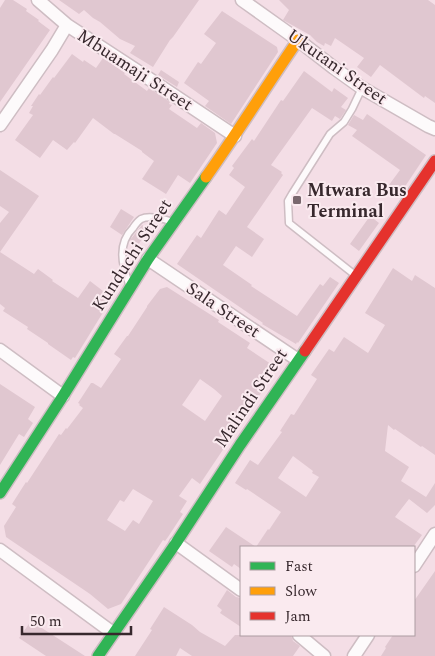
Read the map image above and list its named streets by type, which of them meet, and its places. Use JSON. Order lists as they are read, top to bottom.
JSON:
{
  "streets": {
    "street": [
      "Ukutani Street",
      "Mbuamaji Street",
      "Kunduchi Street",
      "Sala Street",
      "Malindi Street"
    ]
  },
  "crossings": [
    ["Ukutani Street", "Kunduchi Street"],
    ["Mbuamaji Street", "Kunduchi Street"],
    ["Kunduchi Street", "Sala Street"],
    ["Sala Street", "Malindi Street"]
  ],
  "places": {
    "transit": ["Mtwara Bus Terminal"]
  },
  "legend": ["Fast", "Slow", "Jam"],
  "scale_bar": "50 m"
}
